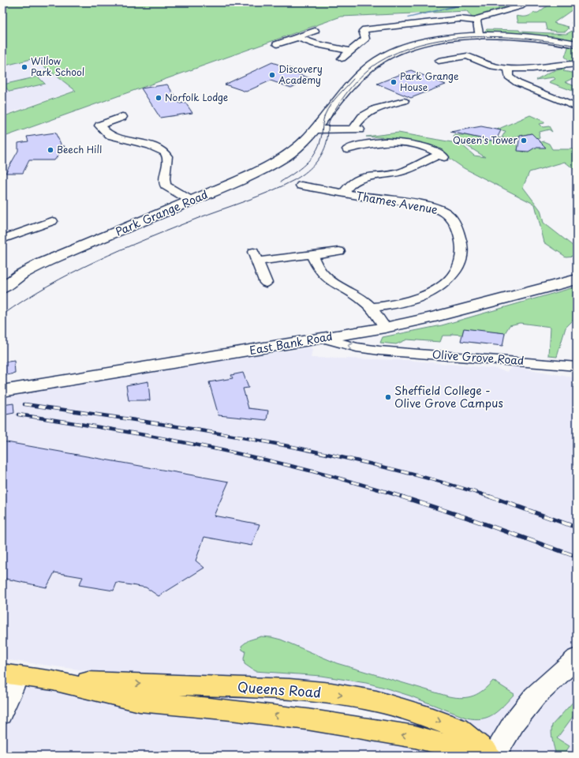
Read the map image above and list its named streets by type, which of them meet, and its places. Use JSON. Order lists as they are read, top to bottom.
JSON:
{
  "streets": {
    "highway": ["Queens Road"],
    "street": [
      "Thames Avenue",
      "Park Grange Road",
      "East Bank Road",
      "Olive Grove Road"
    ]
  },
  "crossings": [
    ["East Bank Road", "Olive Grove Road"]
  ],
  "places": [
    "Willow Park School",
    "Discovery Academy",
    "Park Grange House",
    "Norfolk Lodge",
    "Queen's Tower",
    "Beech Hill",
    "Sheffield College - Olive Grove Campus"
  ]
}
